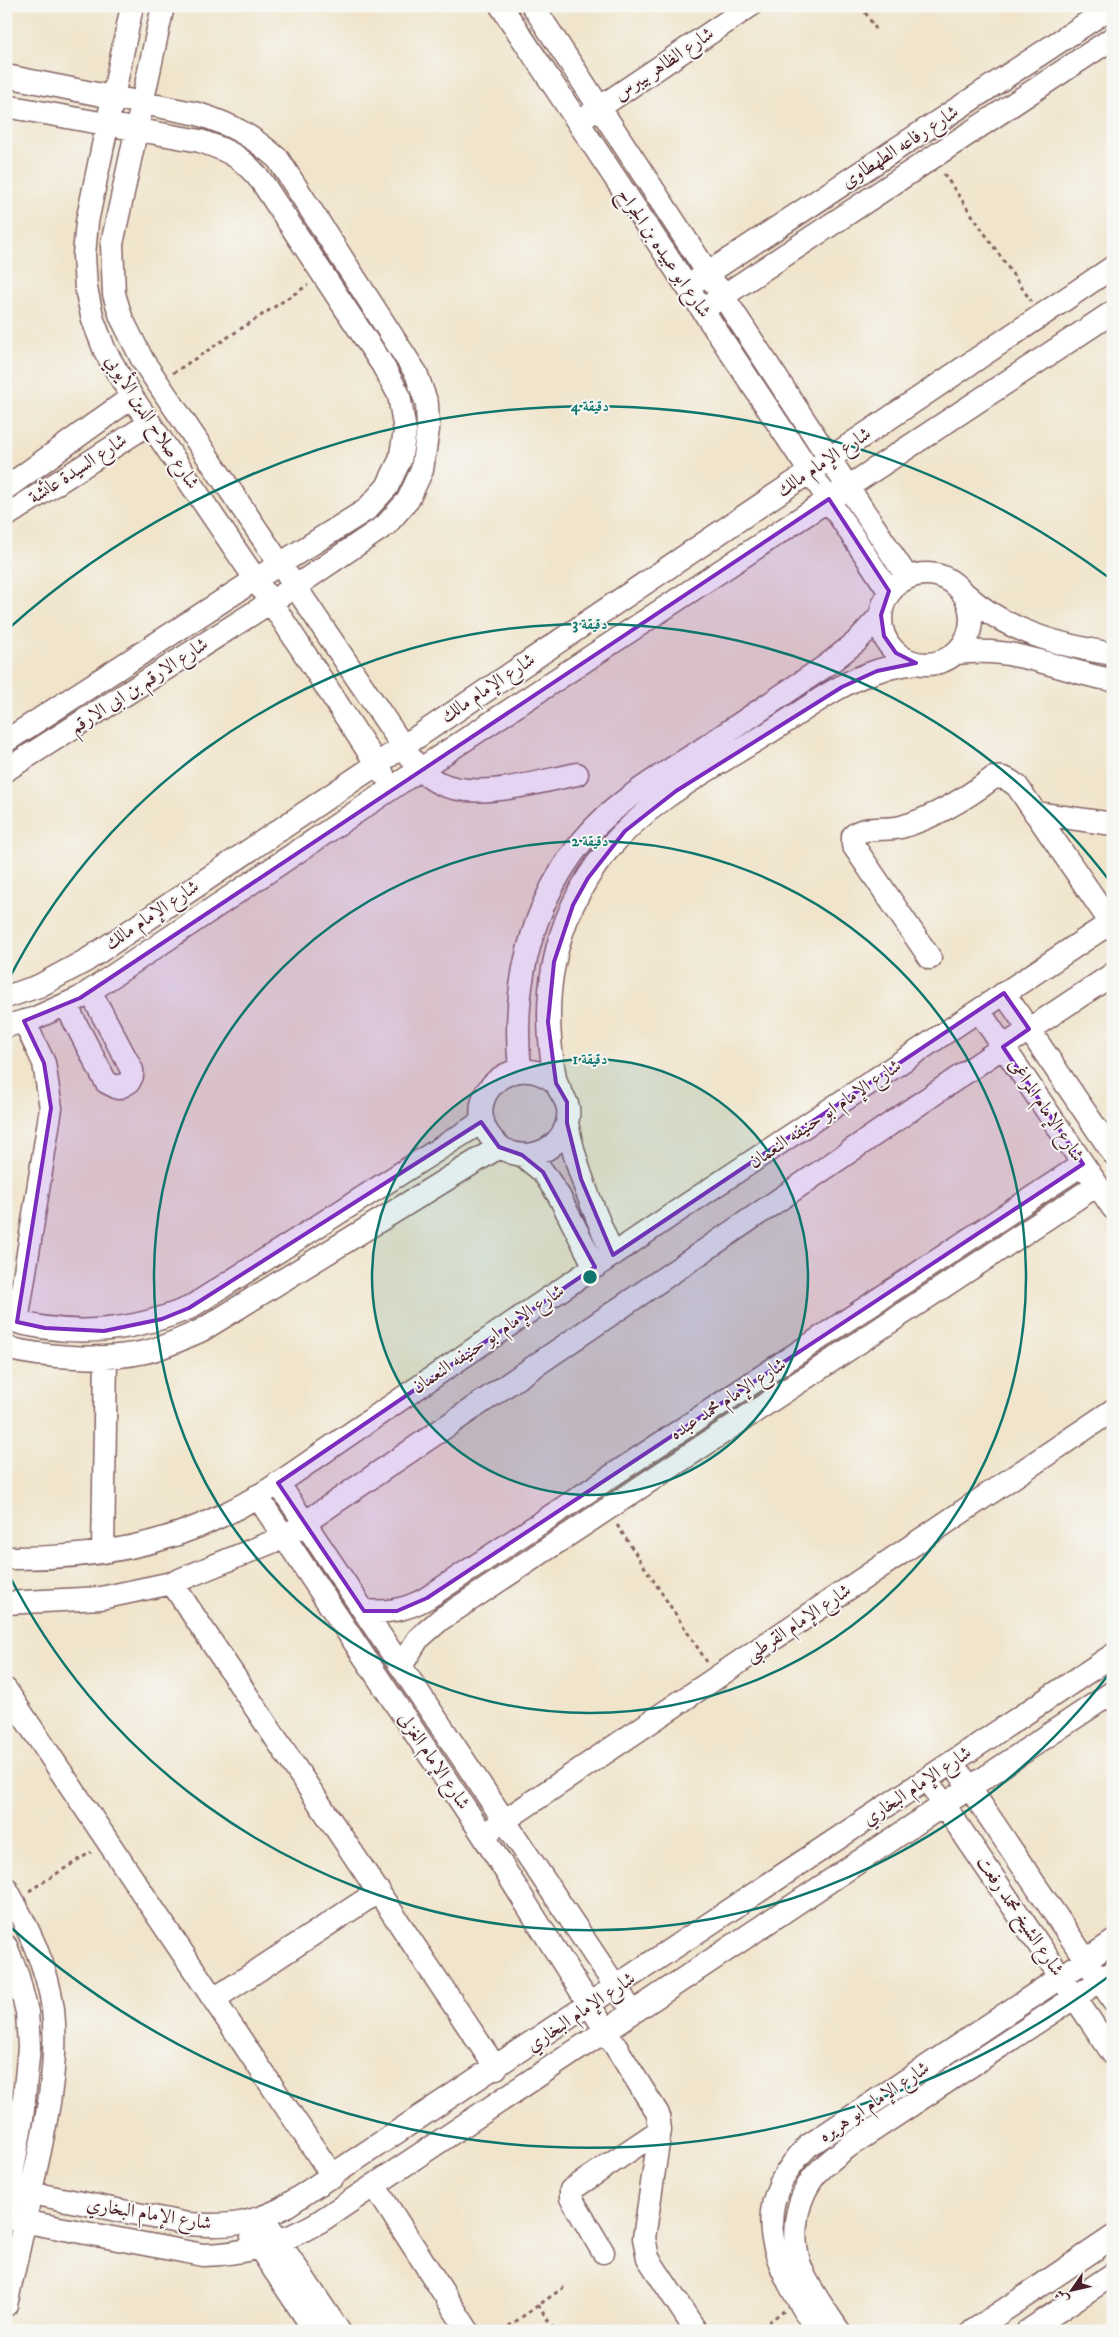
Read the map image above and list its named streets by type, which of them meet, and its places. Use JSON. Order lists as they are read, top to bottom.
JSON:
{
  "streets": {
    "street": [
      "شارع الظاهر بيبرس",
      "شارع رفاعه الطهطاوى",
      "شارع ابو عبيده بن الجراح",
      "شارع صلاح الدين الأيوبي",
      "شارع الإمام مالك",
      "شارع السيدة عائشة",
      "شارع الارقم بن ابى الارقم",
      "شارع الإمام المراغى",
      "شارع الإمام ابو حنيفه النعمان",
      "شارع الإمام محمد عبده",
      "شارع الإمام القرطبى",
      "شارع الإمام الغزلى",
      "شارع الإمام البخاري",
      "شارع الشيخ محمد رفعت",
      "شارع الإمام ابو هريره"
    ]
  },
  "crossings": [
    ["شارع الظاهر بيبرس", "شارع ابو عبيده بن الجراح"],
    ["شارع رفاعه الطهطاوى", "شارع ابو عبيده بن الجراح"],
    ["شارع ابو عبيده بن الجراح", "شارع الإمام مالك"],
    ["شارع صلاح الدين الأيوبي", "شارع الإمام مالك"],
    ["شارع صلاح الدين الأيوبي", "شارع السيدة عائشة"],
    ["شارع صلاح الدين الأيوبي", "شارع الارقم بن ابى الارقم"],
    ["شارع الإمام المراغى", "شارع الإمام ابو حنيفه النعمان"],
    ["شارع الإمام المراغى", "شارع الإمام محمد عبده"],
    ["شارع الإمام ابو حنيفه النعمان", "شارع الإمام الغزلى"],
    ["شارع الإمام محمد عبده", "شارع الإمام الغزلى"],
    ["شارع الإمام القرطبى", "شارع الإمام الغزلى"],
    ["شارع الإمام الغزلى", "شارع الإمام البخاري"],
    ["شارع الإمام البخاري", "شارع الشيخ محمد رفعت"],
    ["شارع الشيخ محمد رفعت", "شارع الإمام ابو هريره"]
  ],
  "north": "bottom left",
  "rings": [
    "4 دقيقة",
    "3 دقيقة",
    "2 دقيقة",
    "1 دقيقة"
  ]
}
